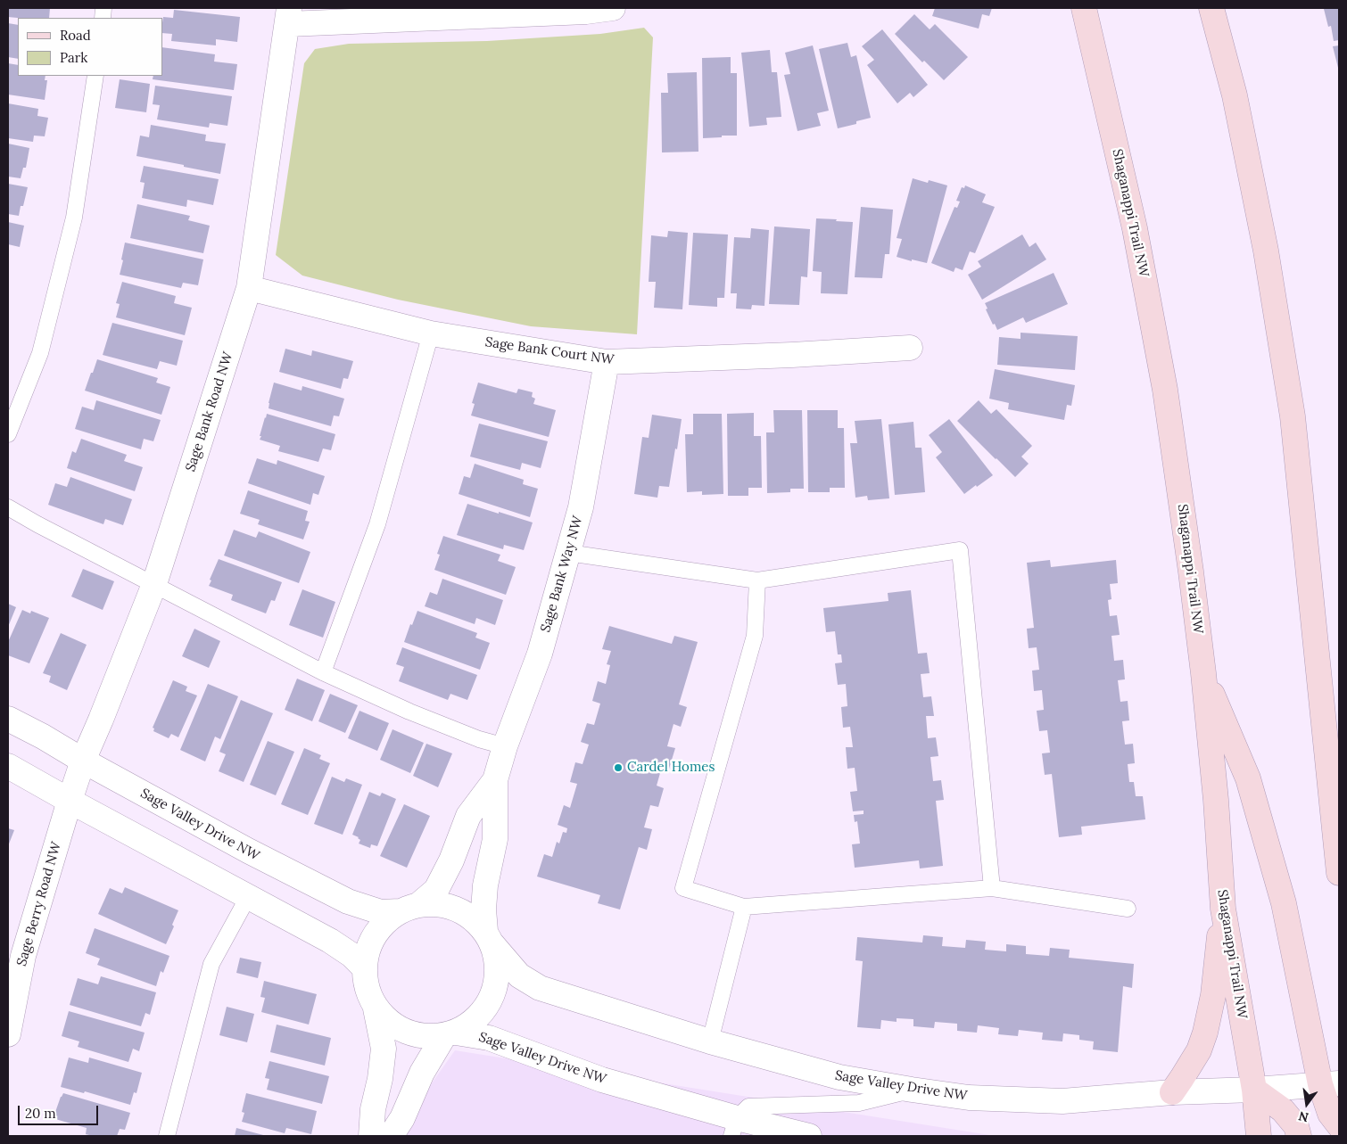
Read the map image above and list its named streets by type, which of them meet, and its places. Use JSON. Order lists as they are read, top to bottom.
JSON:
{
  "streets": {
    "main road": ["Shaganappi Trail NW"],
    "street": [
      "Sage Bank Court NW",
      "Sage Bank Road NW",
      "Sage Bank Way NW",
      "Sage Valley Drive NW",
      "Sage Berry Road NW"
    ]
  },
  "crossings": [
    ["Shaganappi Trail NW", "Sage Valley Drive NW"],
    ["Sage Bank Court NW", "Sage Bank Road NW"],
    ["Sage Bank Court NW", "Sage Bank Way NW"],
    ["Sage Bank Road NW", "Sage Valley Drive NW"],
    ["Sage Bank Road NW", "Sage Berry Road NW"],
    ["Sage Bank Way NW", "Sage Valley Drive NW"]
  ],
  "places": ["Cardel Homes"],
  "legend": ["Road", "Park"],
  "scale_bar": "20 m",
  "north": "bottom"
}
